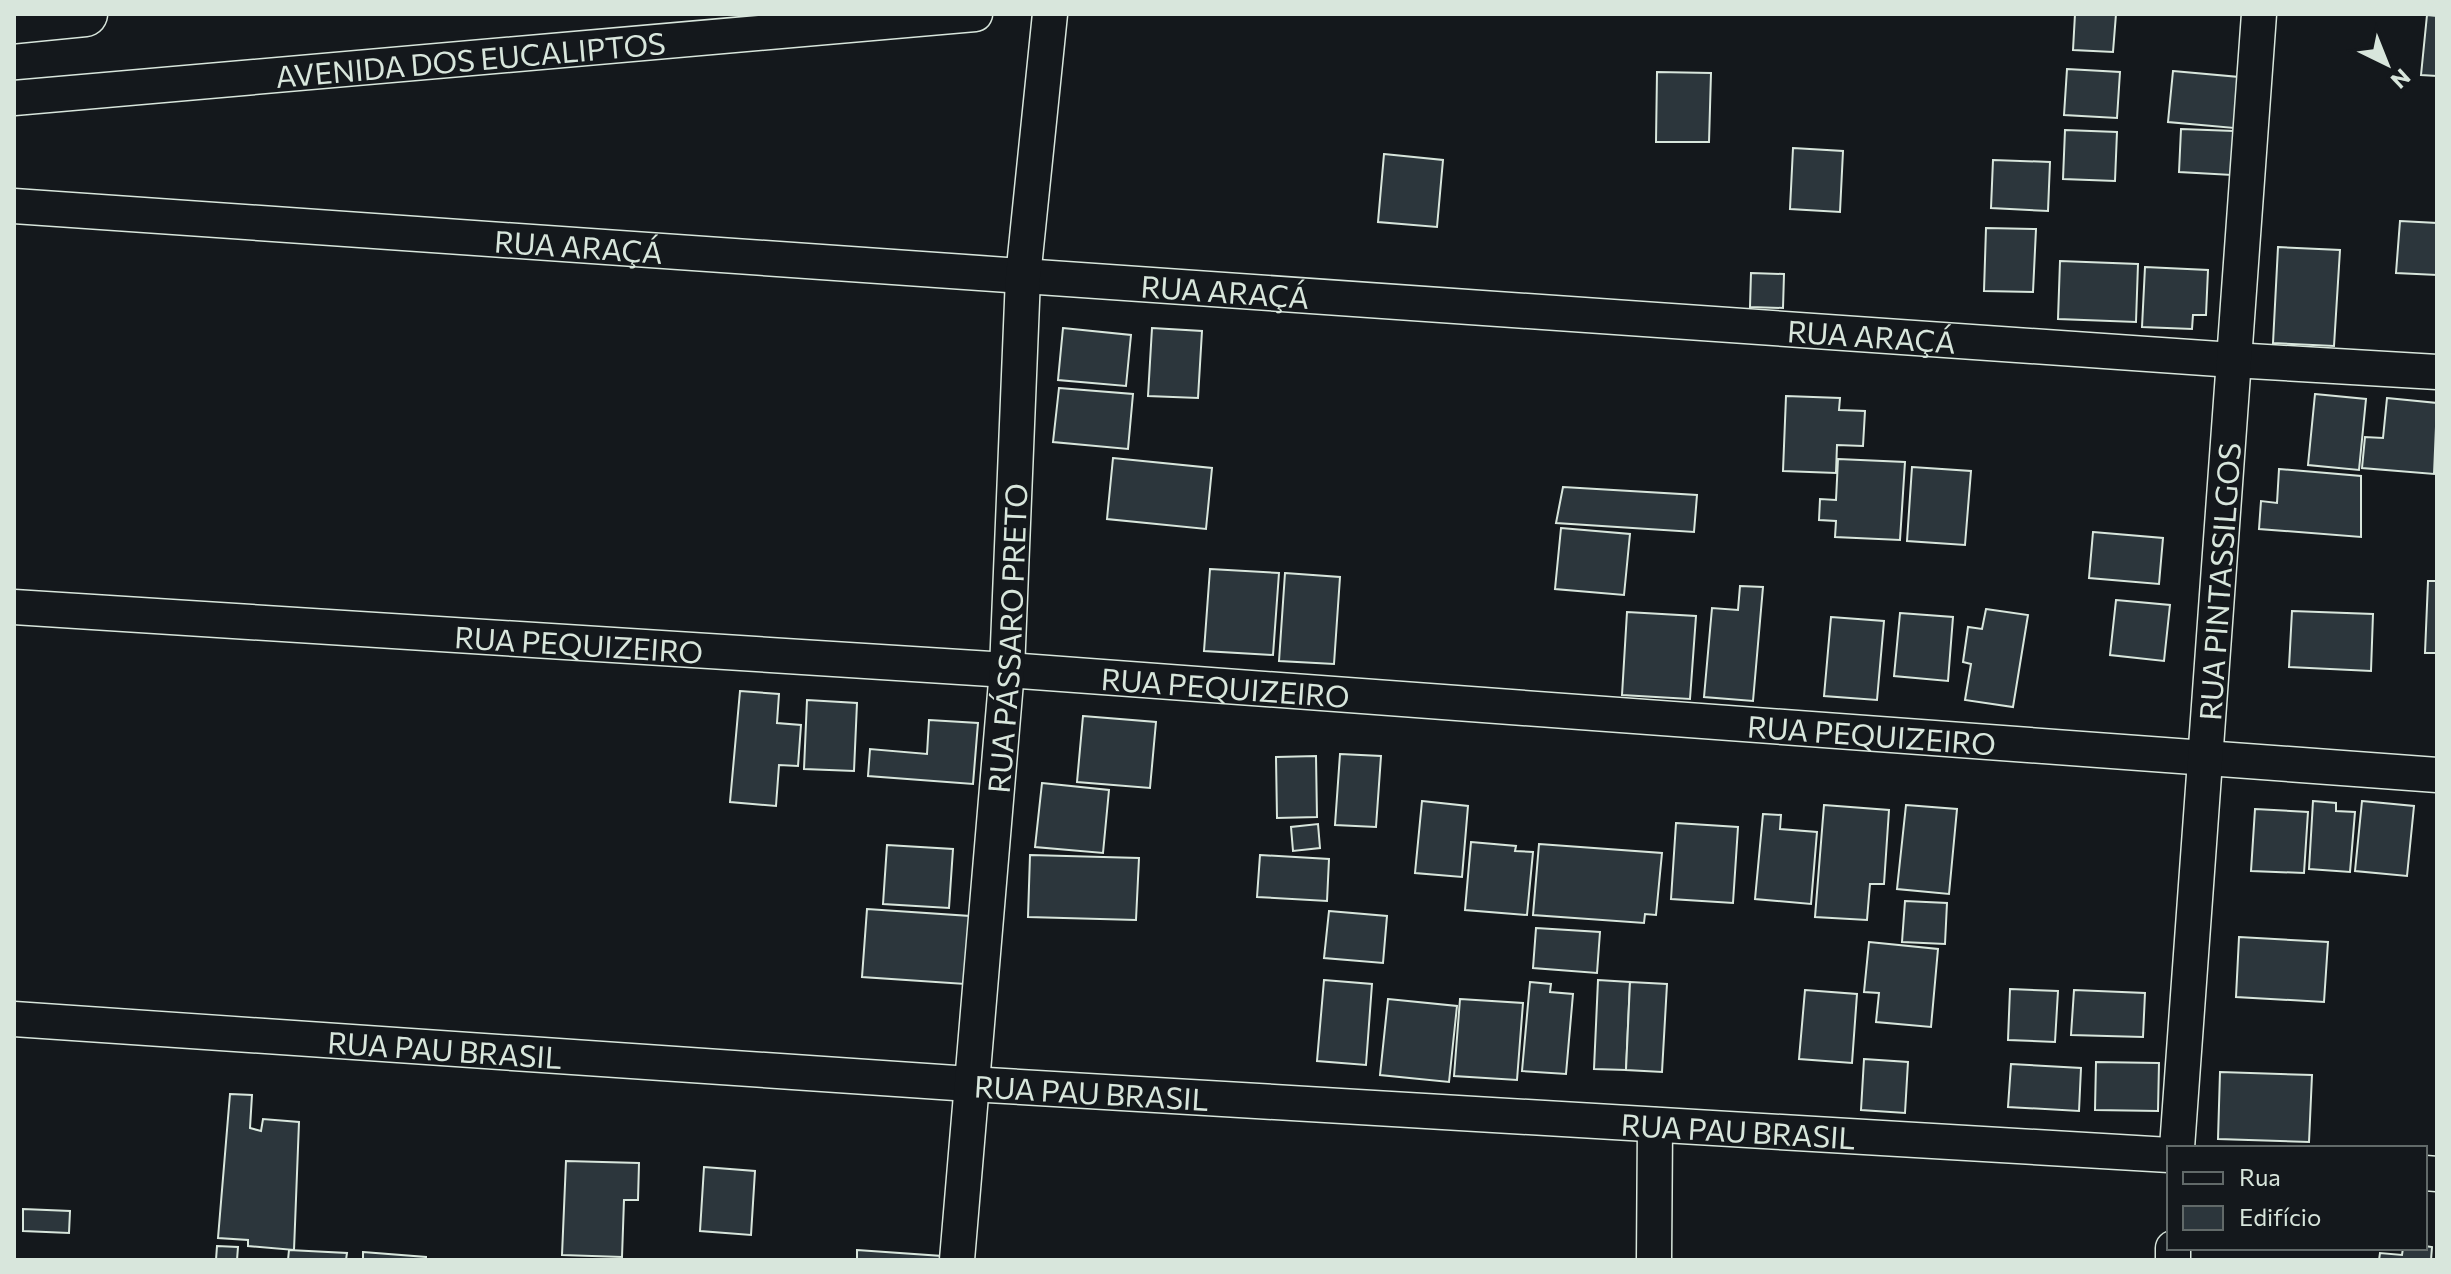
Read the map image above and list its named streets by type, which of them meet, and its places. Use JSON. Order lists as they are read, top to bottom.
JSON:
{
  "streets": {
    "street": [
      "AVENIDA DOS EUCALIPTOS",
      "RUA ARAÇÁ",
      "RUA PINTASSILGOS",
      "RUA PÁSSARO PRETO",
      "RUA PEQUIZEIRO",
      "RUA PAU BRASIL"
    ]
  },
  "crossings": [
    ["RUA ARAÇÁ", "RUA PINTASSILGOS"],
    ["RUA ARAÇÁ", "RUA PÁSSARO PRETO"],
    ["RUA PINTASSILGOS", "RUA PEQUIZEIRO"],
    ["RUA PÁSSARO PRETO", "RUA PEQUIZEIRO"],
    ["RUA PÁSSARO PRETO", "RUA PAU BRASIL"]
  ],
  "legend": ["Rua", "Edifício"],
  "north": "bottom right"
}
